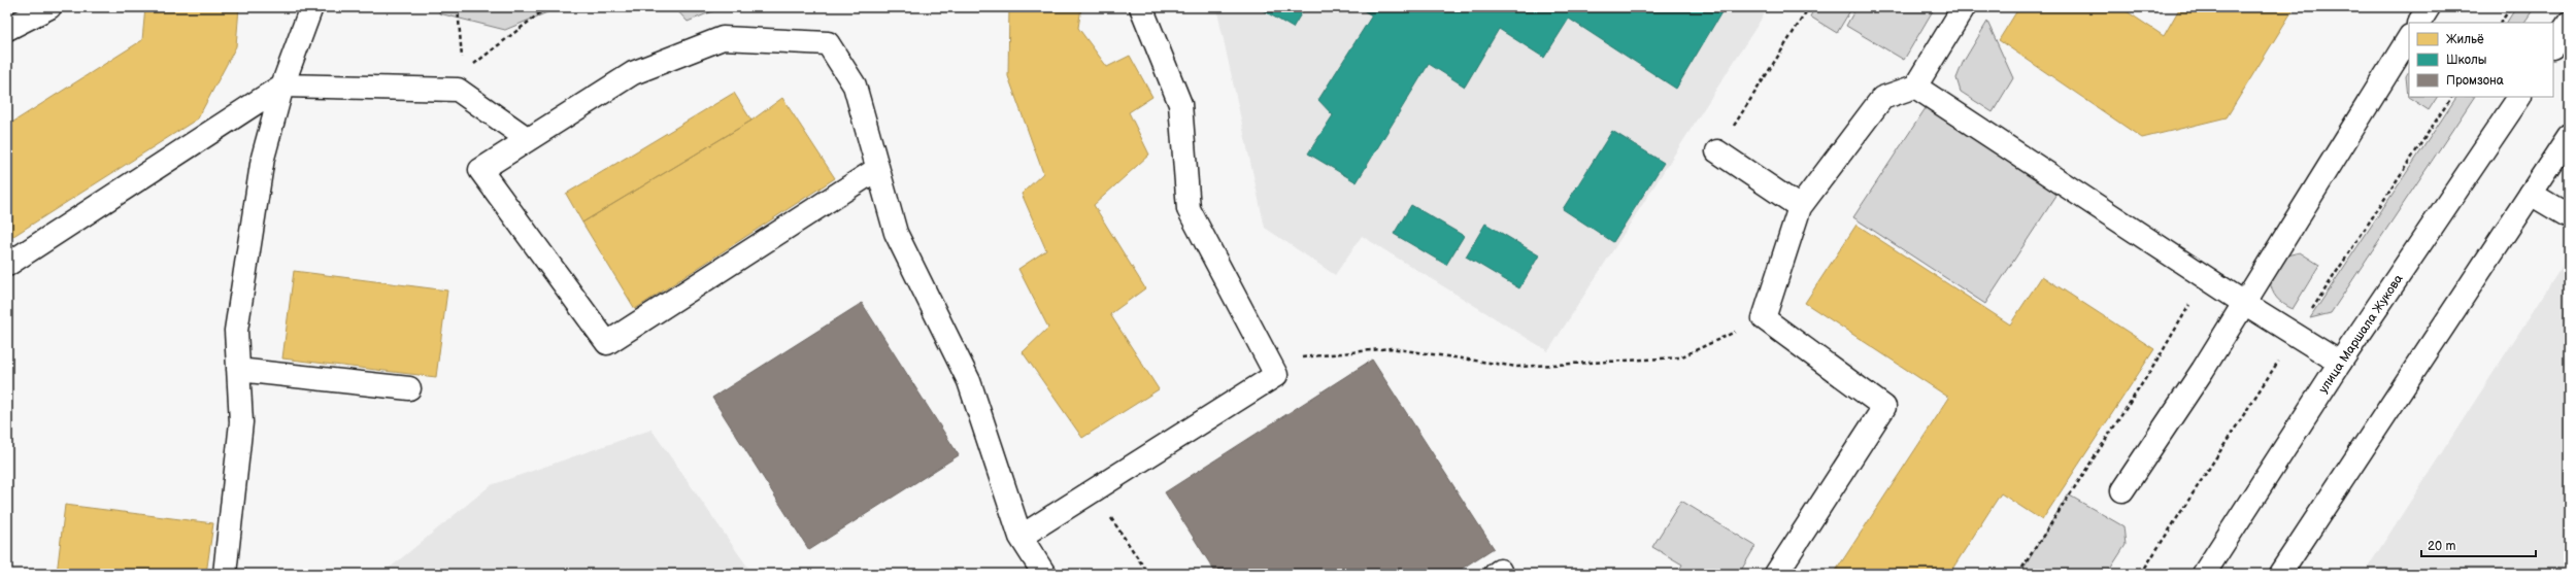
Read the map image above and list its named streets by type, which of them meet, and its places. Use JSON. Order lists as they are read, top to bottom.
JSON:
{
  "streets": {
    "main road": ["улица Маршала Жукова"]
  },
  "legend": ["Жильё", "Школы", "Промзона"],
  "scale_bar": "20 m"
}
